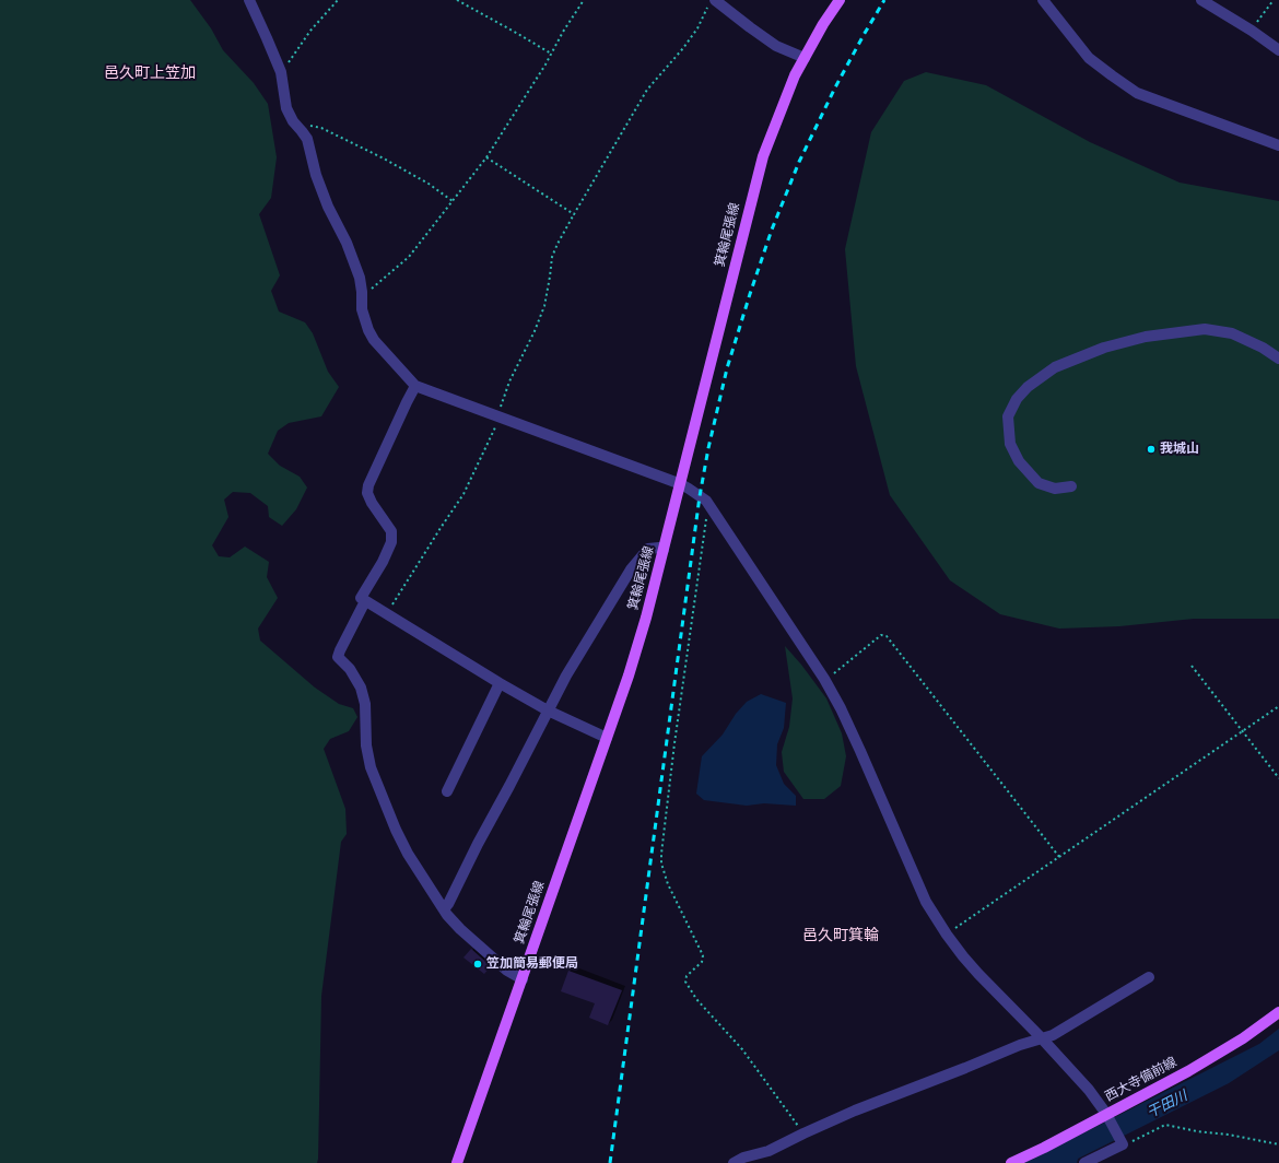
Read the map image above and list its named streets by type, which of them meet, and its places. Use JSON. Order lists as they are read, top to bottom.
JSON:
{
  "streets": {
    "main road": ["箕輪尾張線", "西大寺備前線"]
  },
  "districts": ["邑久町上笠加", "邑久町箕輪"],
  "water": ["干田川"],
  "places": ["我城山", "笠加簡易郵便局"]
}
